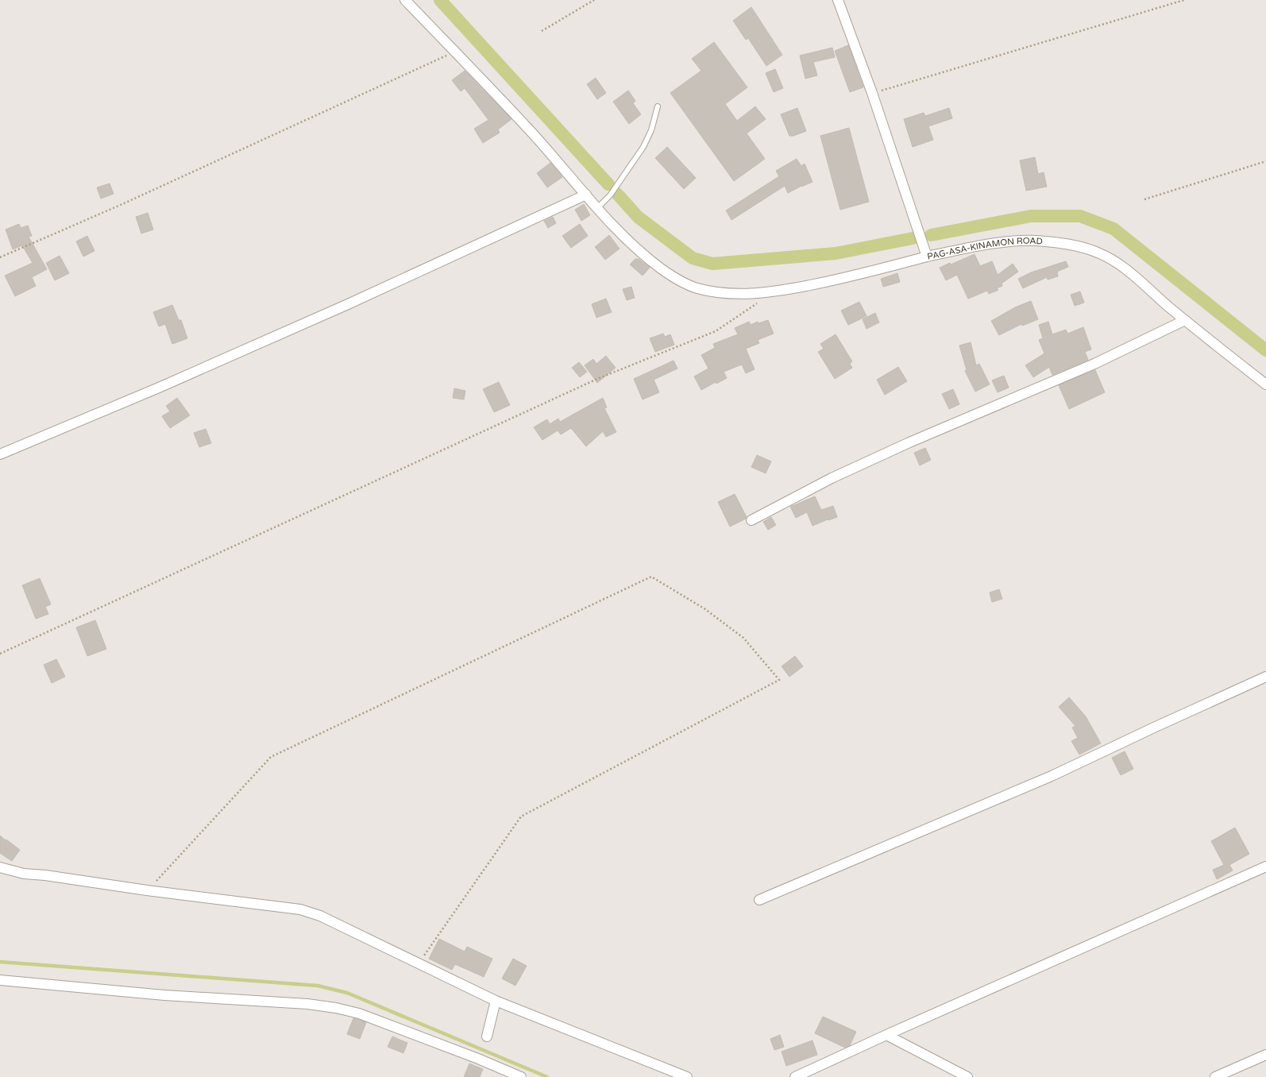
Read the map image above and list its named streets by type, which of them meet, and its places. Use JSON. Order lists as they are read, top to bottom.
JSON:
{
  "streets": {
    "street": ["PAG-ASA-KINAMON ROAD"]
  }
}
